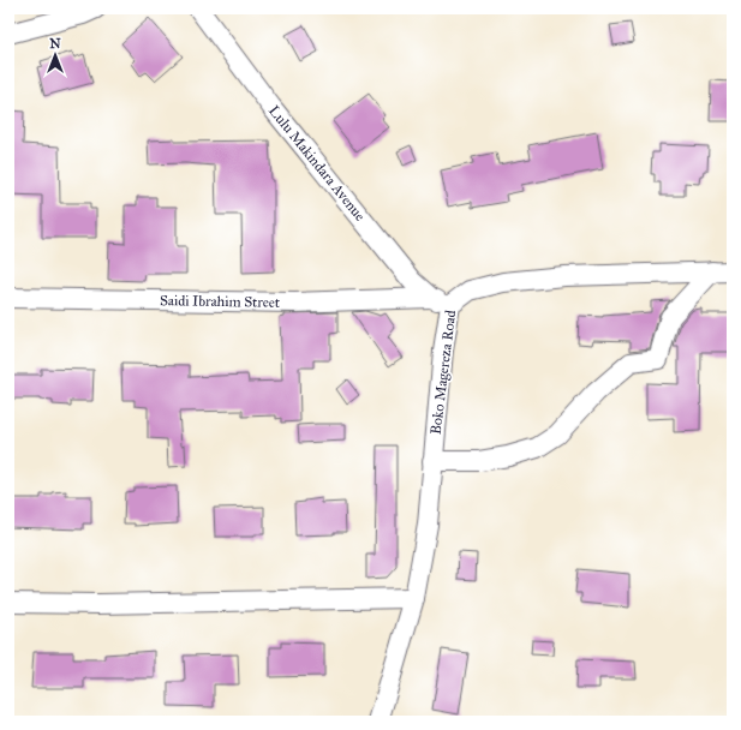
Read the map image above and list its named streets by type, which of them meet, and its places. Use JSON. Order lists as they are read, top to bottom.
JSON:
{
  "streets": {
    "street": ["Lulu Makindara Avenue", "Saidi Ibrahim Street", "Boko Magereza Road"]
  },
  "crossings": [
    ["Lulu Makindara Avenue", "Saidi Ibrahim Street"],
    ["Lulu Makindara Avenue", "Boko Magereza Road"]
  ],
  "north": "top"
}
